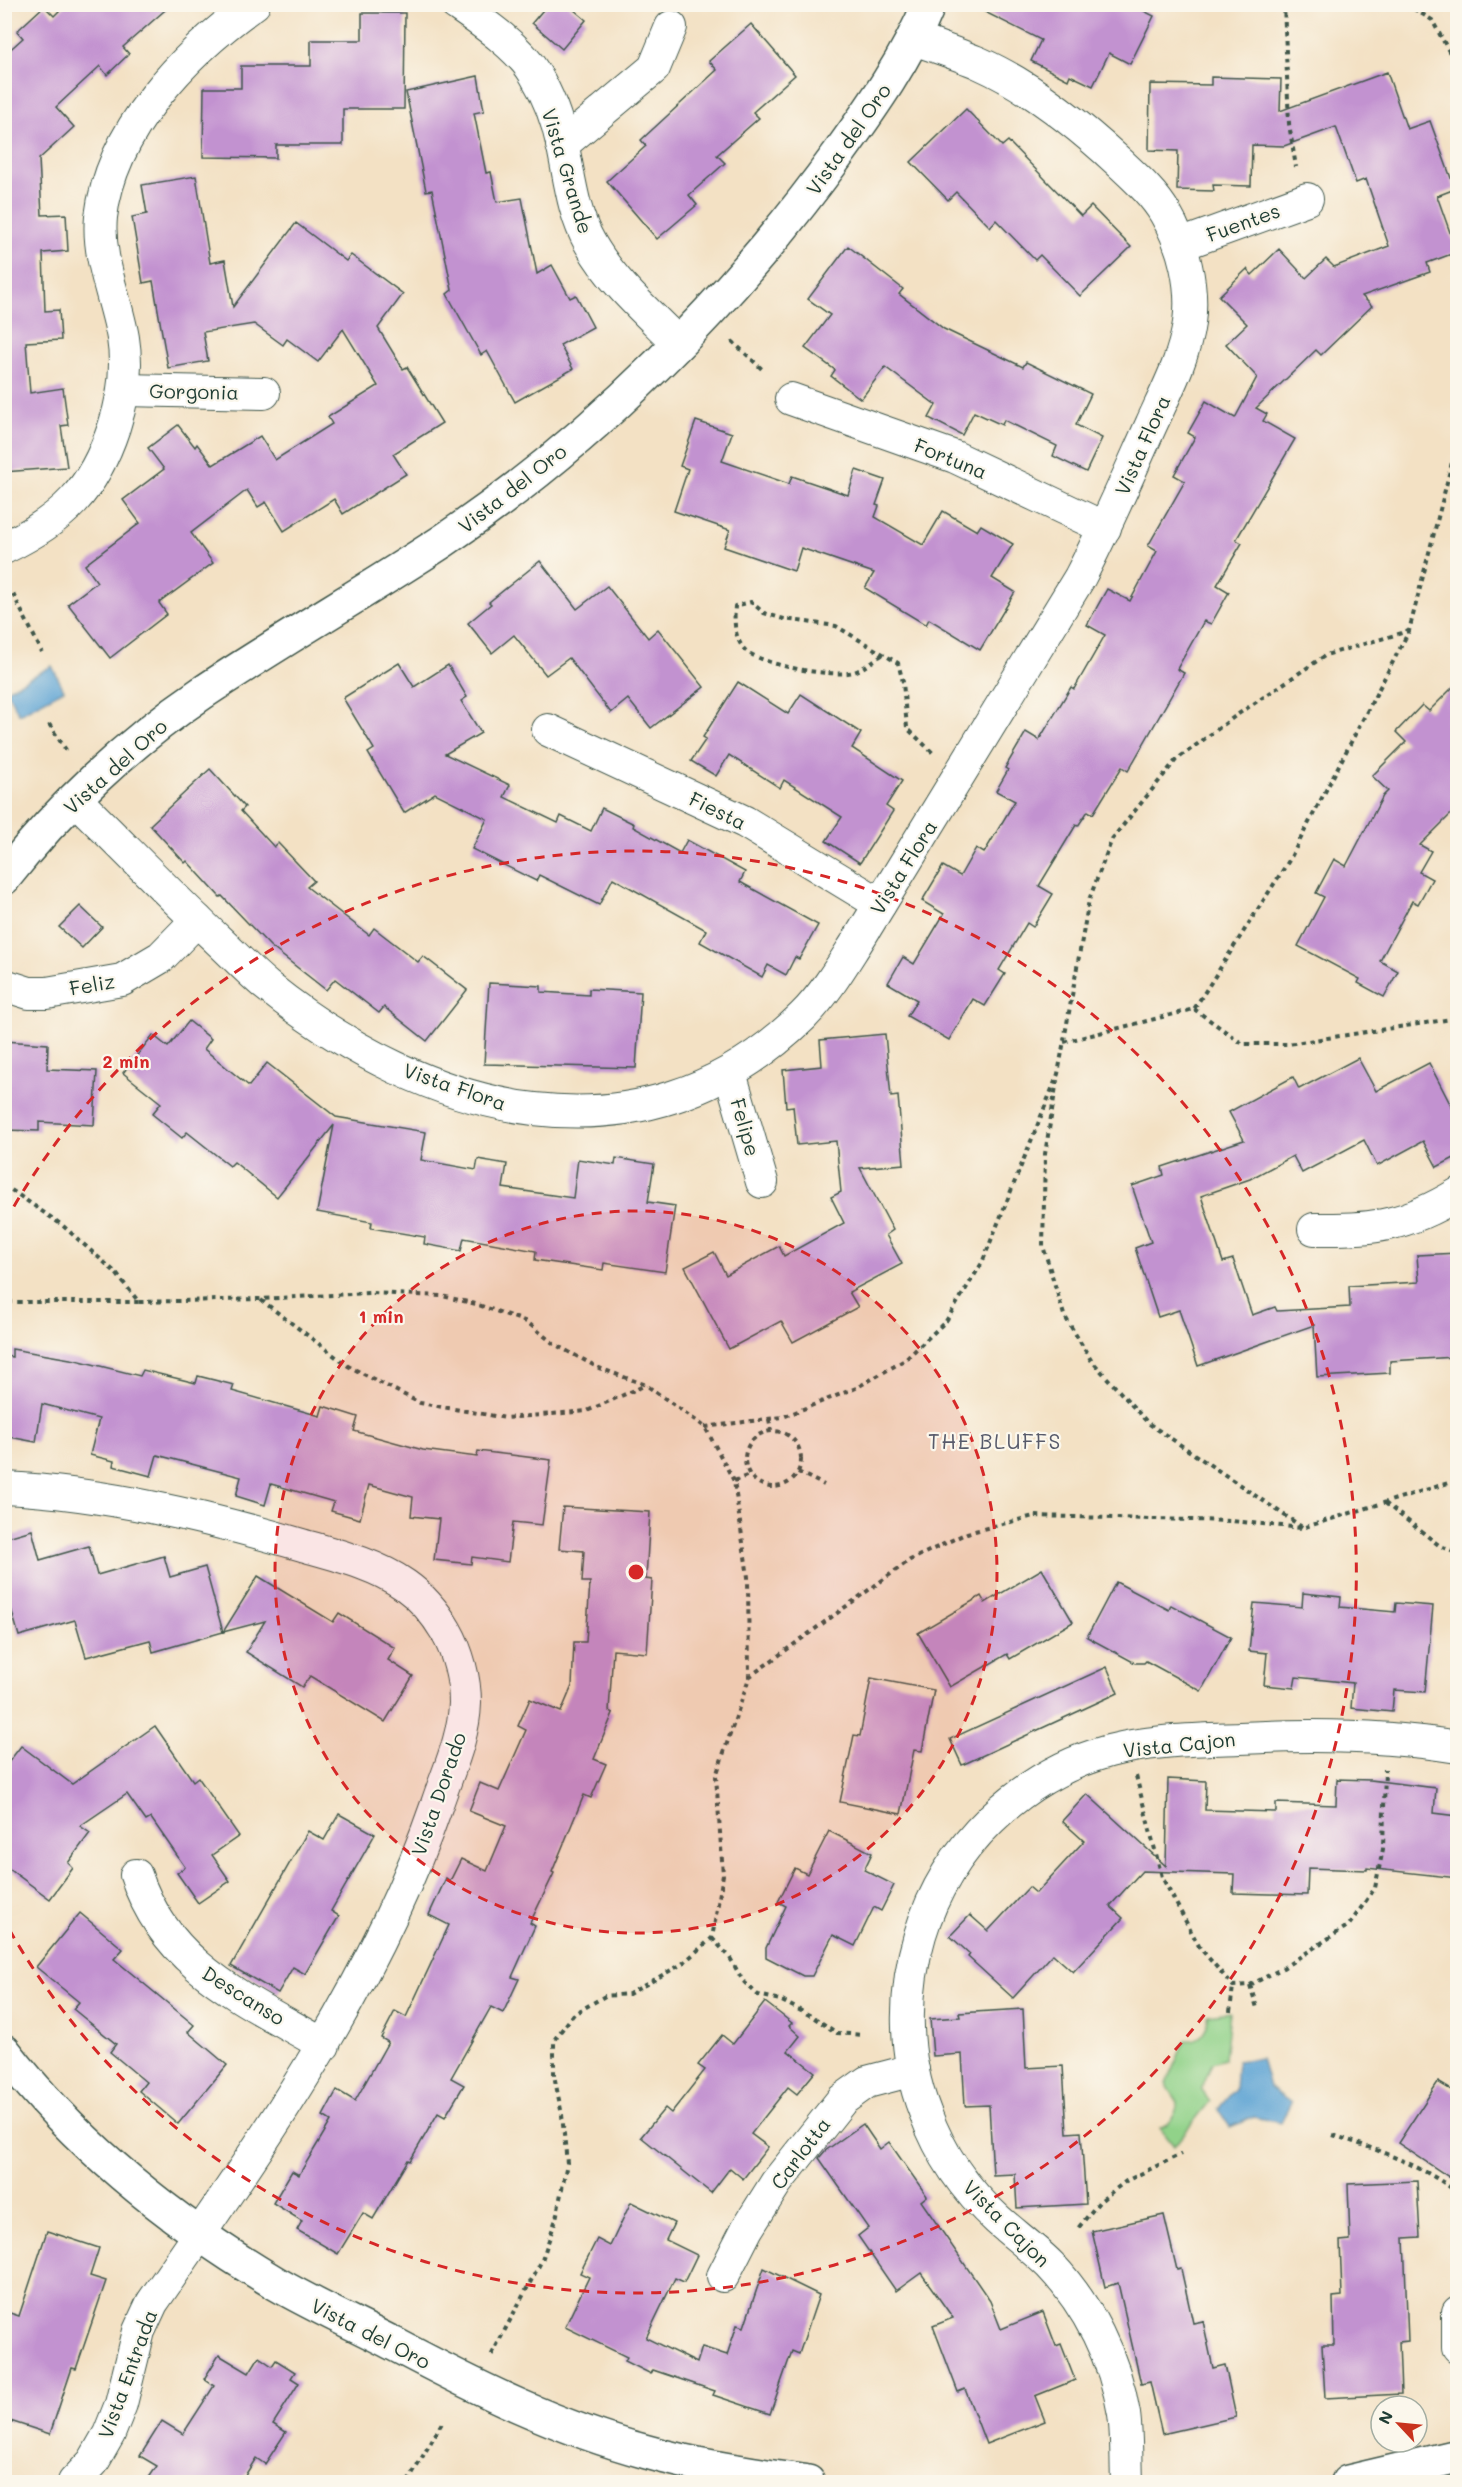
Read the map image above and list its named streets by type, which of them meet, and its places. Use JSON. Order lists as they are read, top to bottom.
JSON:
{
  "streets": {
    "street": [
      "Vista del Oro",
      "Vista Grande",
      "Fuentes",
      "Gorgonia",
      "Vista Flora",
      "Fortuna",
      "Fiesta",
      "Feliz",
      "Felipe",
      "Vista Cajon",
      "Vista Dorado",
      "Descanso",
      "Carlotta",
      "Vista Entrada"
    ]
  },
  "crossings": [
    ["Vista del Oro", "Vista Grande"],
    ["Vista del Oro", "Vista Flora"],
    ["Vista del Oro", "Vista Dorado"],
    ["Vista del Oro", "Vista Entrada"],
    ["Fuentes", "Vista Flora"],
    ["Vista Flora", "Fortuna"],
    ["Vista Flora", "Fiesta"],
    ["Vista Flora", "Feliz"],
    ["Vista Flora", "Felipe"],
    ["Vista Cajon", "Carlotta"],
    ["Vista Dorado", "Descanso"],
    ["Vista Dorado", "Vista Entrada"]
  ],
  "districts": ["THE BLUFFS"],
  "north": "top left",
  "rings": ["2 min", "1 min"]
}
